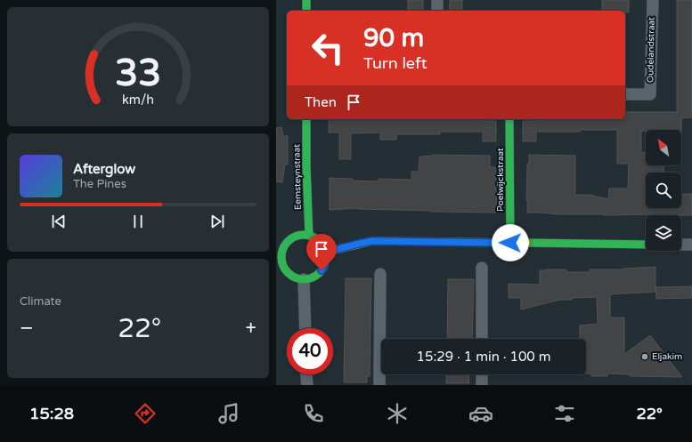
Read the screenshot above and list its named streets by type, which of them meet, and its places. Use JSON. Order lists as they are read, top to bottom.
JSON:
{
  "streets": {
    "street": ["Oudelandstraat", "Eemsteynstraat", "Poelwijckstraat"]
  },
  "places": ["Eljakim"],
  "north": "top left",
  "page": {
    "turn": ["90 m", "Turn left"],
    "then": "Then",
    "song": ["Afterglow", "The Pines"],
    "tile": "Climate",
    "heat": ["−", "22°", "+"],
    "limit": "40",
    "trip": "15:29 · 1 min · 100 m",
    "tabs": ["15:28", "22°"],
    "gauge": ["33", "km/h"]
  }
}
